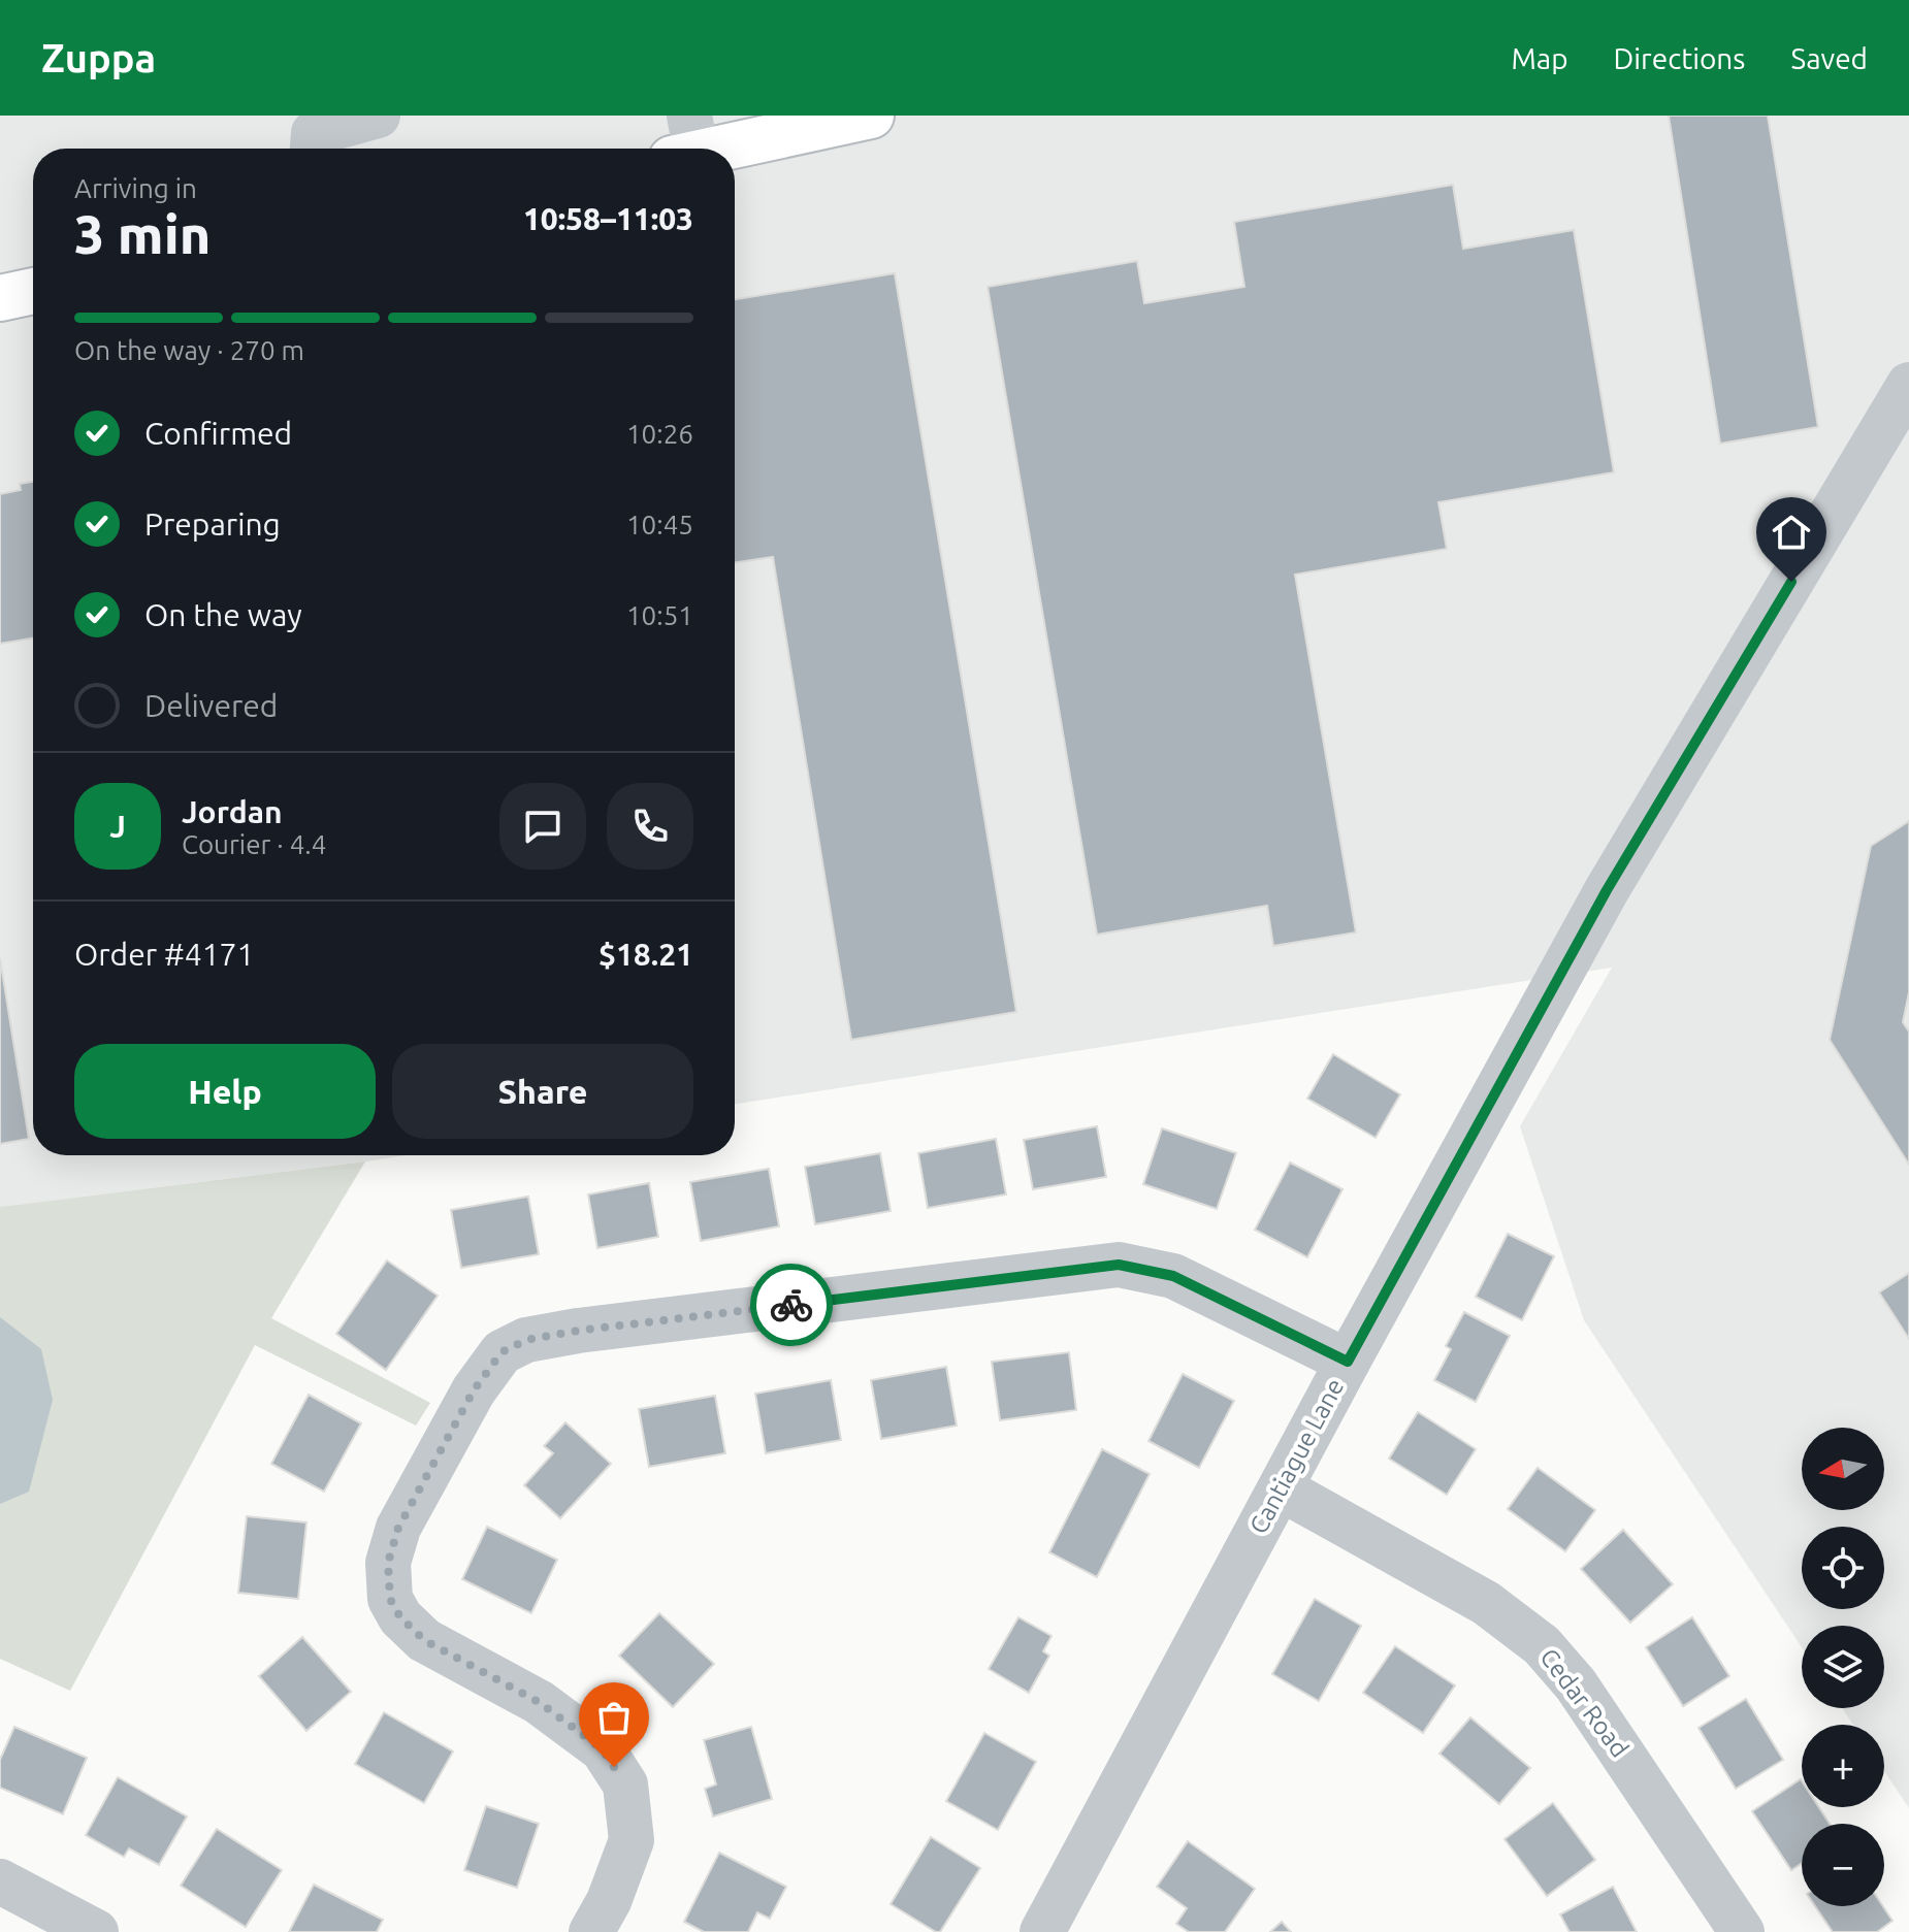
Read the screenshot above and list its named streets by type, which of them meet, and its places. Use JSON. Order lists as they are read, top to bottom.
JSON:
{
  "streets": {
    "street": ["Cantiague Lane", "Cedar Road"]
  },
  "crossings": [
    ["Cantiague Lane", "Cedar Road"]
  ],
  "north": "left",
  "page": {
    "header": "Zuppa",
    "nav": ["Map", "Directions", "Saved"],
    "heading": ["3 min", "Arriving in", "10:58–11:03"],
    "panel": [
      "Jordan",
      "Courier · 4.4",
      "Order #4171",
      "$18.21"
    ],
    "bar": "On the way · 270 m",
    "list": [
      ["Confirmed", "10:26"],
      ["Preparing", "10:45"],
      ["On the way", "10:51"],
      "Delivered"
    ],
    "round": "J",
    "buttons": ["Help", "Share"],
    "map_buttons": ["+", "−"]
  }
}
